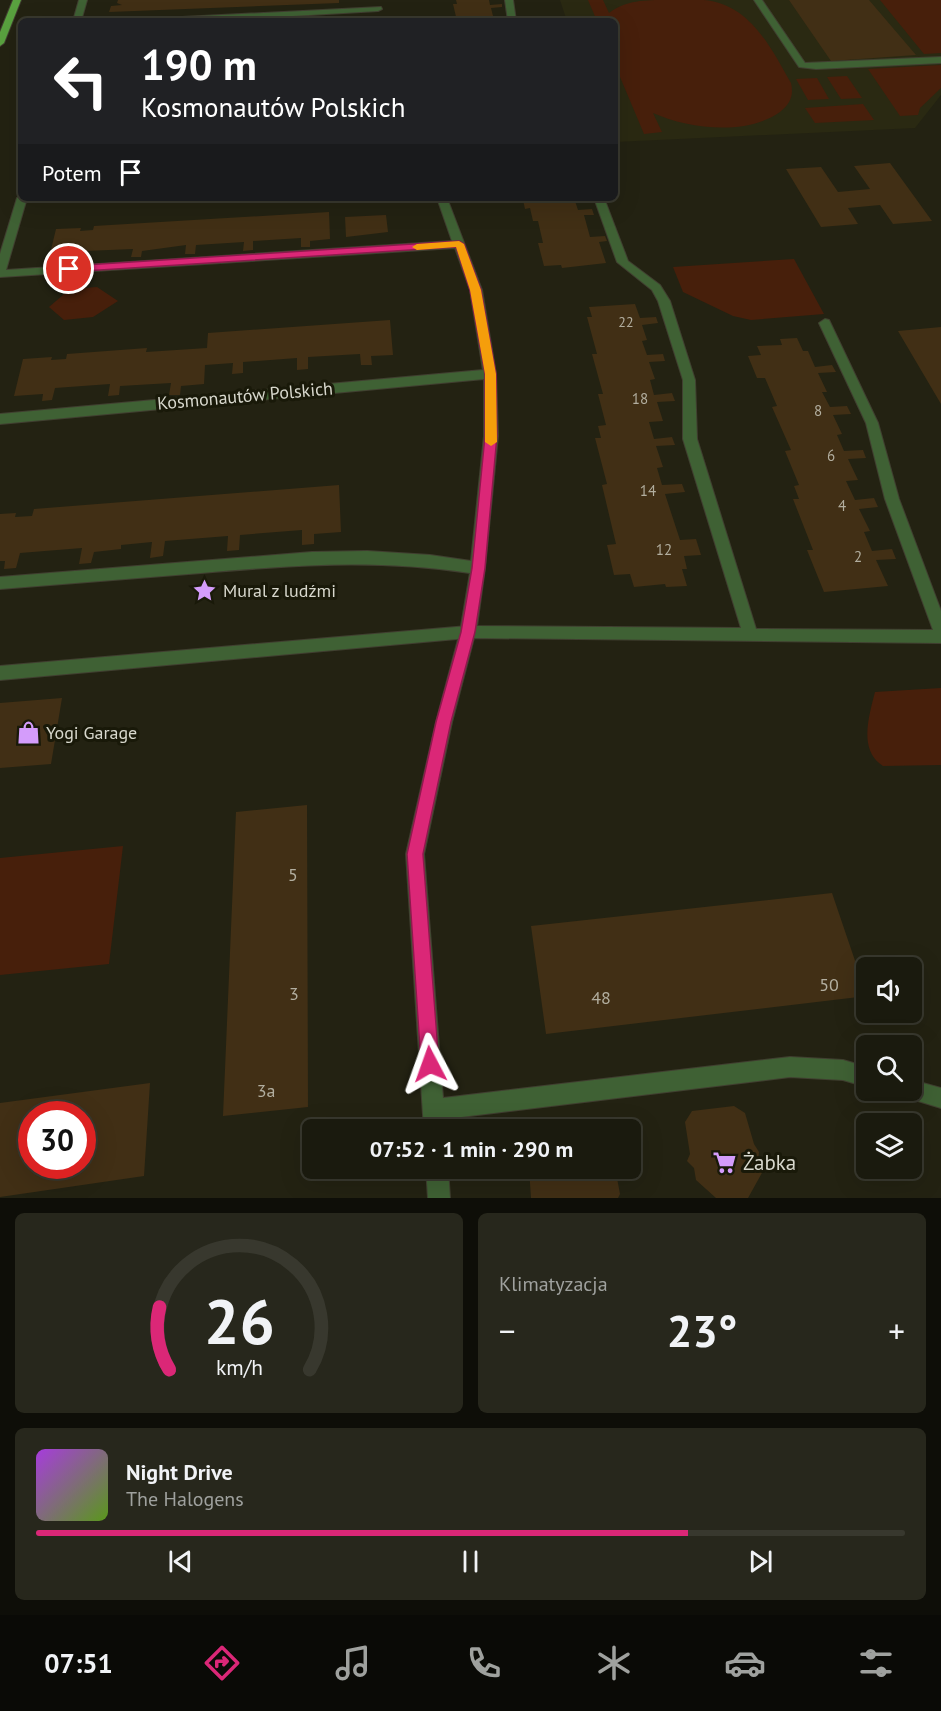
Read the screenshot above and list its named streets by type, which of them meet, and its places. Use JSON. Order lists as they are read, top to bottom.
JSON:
{
  "streets": {
    "street": ["Kosmonautów Polskich"]
  },
  "places": {
    "place": ["Mural z ludźmi"],
    "shop": ["Yogi Garage"],
    "supermarket": ["Żabka"]
  },
  "house_numbers": [
    "22",
    "18",
    "8",
    "6",
    "14",
    "4",
    "12",
    "2",
    "5",
    "50",
    "3",
    "48",
    "3a"
  ],
  "page": {
    "turn": ["190 m", "Kosmonautów Polskich"],
    "then": "Potem",
    "limit": "30",
    "trip": "07:52 · 1 min · 290 m",
    "tile": "Klimatyzacja",
    "heat": ["−", "23°", "+"],
    "song": ["Night Drive", "The Halogens"],
    "tabs": "07:51",
    "gauge": ["26", "km/h"]
  }
}
